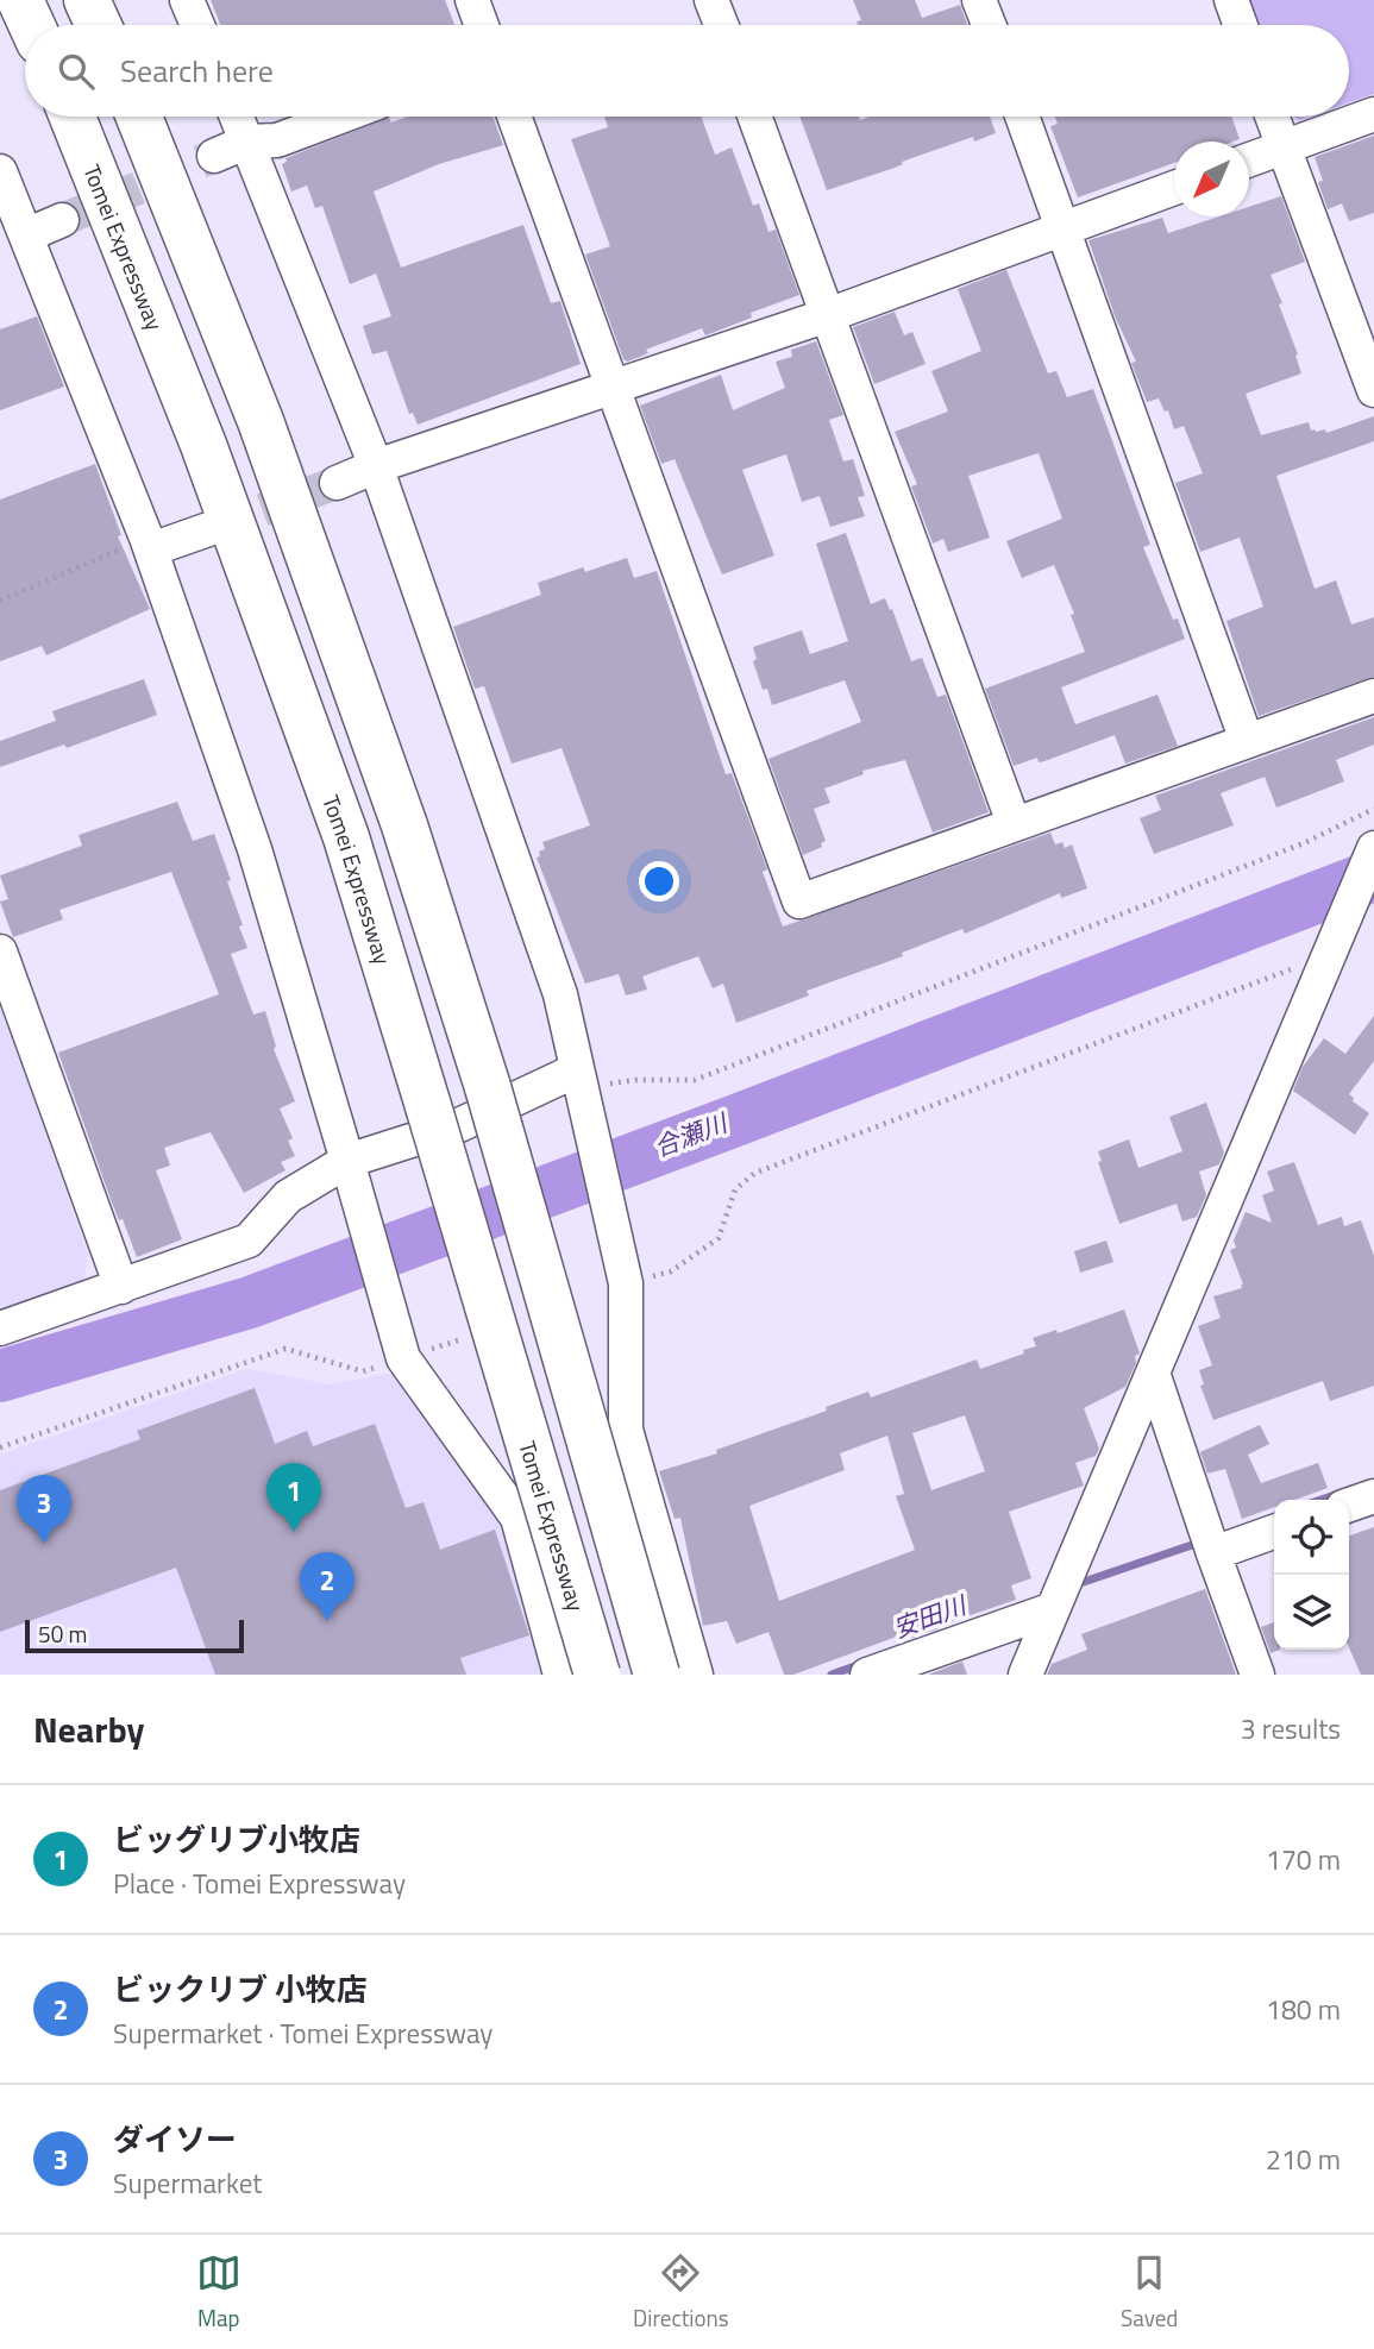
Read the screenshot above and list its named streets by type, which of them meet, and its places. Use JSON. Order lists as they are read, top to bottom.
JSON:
{
  "streets": {
    "highway": ["Tomei Expressway"]
  },
  "water": ["合瀬川", "安田川"],
  "scale_bar": "50 m",
  "north": "bottom left",
  "page": {
    "search": "Search here",
    "pins": ["1", "3", "2"],
    "scale": "50 m",
    "heading": ["Nearby", "3 results"],
    "list": [
      {
        "mark": "1",
        "name": "ビッグリブ小牧店",
        "note": "Place · Tomei Expressway",
        "value": "170 m"
      },
      {
        "mark": "2",
        "name": "ビックリブ 小牧店",
        "note": "Supermarket · Tomei Expressway",
        "value": "180 m"
      },
      {
        "mark": "3",
        "name": "ダイソー",
        "note": "Supermarket",
        "value": "210 m"
      }
    ],
    "nav": ["Map", "Directions", "Saved"]
  }
}
